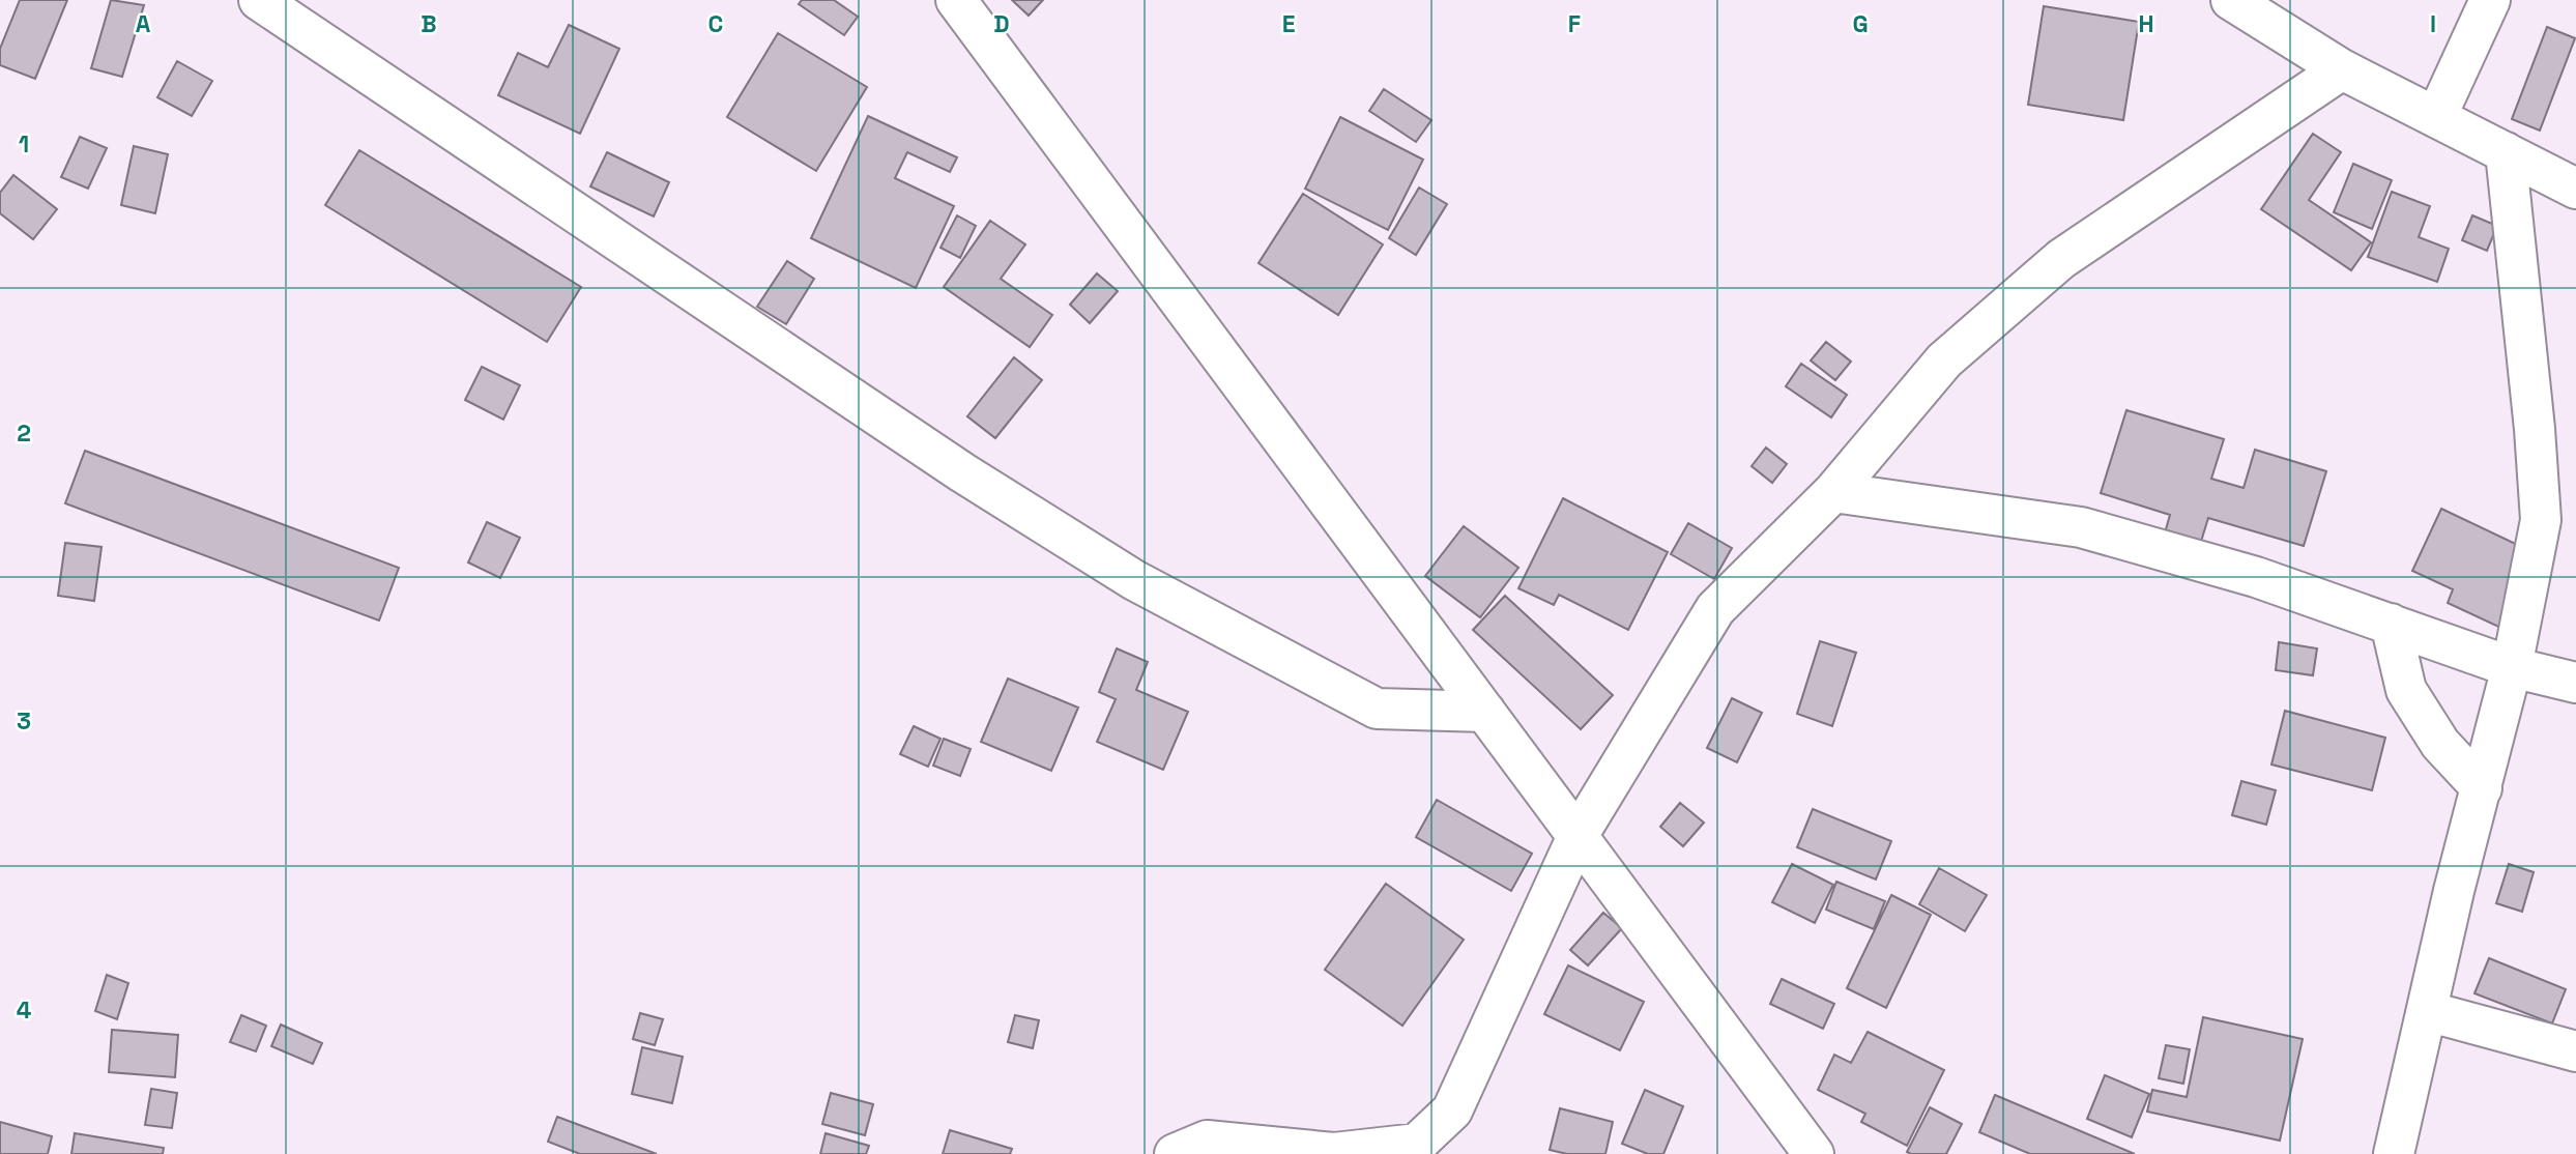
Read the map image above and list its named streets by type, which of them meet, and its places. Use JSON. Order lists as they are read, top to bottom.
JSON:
{
  "grid": {
    "columns": [
      "A",
      "B",
      "C",
      "D",
      "E",
      "F",
      "G",
      "H",
      "I"
    ],
    "rows": [
      "1",
      "2",
      "3",
      "4"
    ]
  }
}
